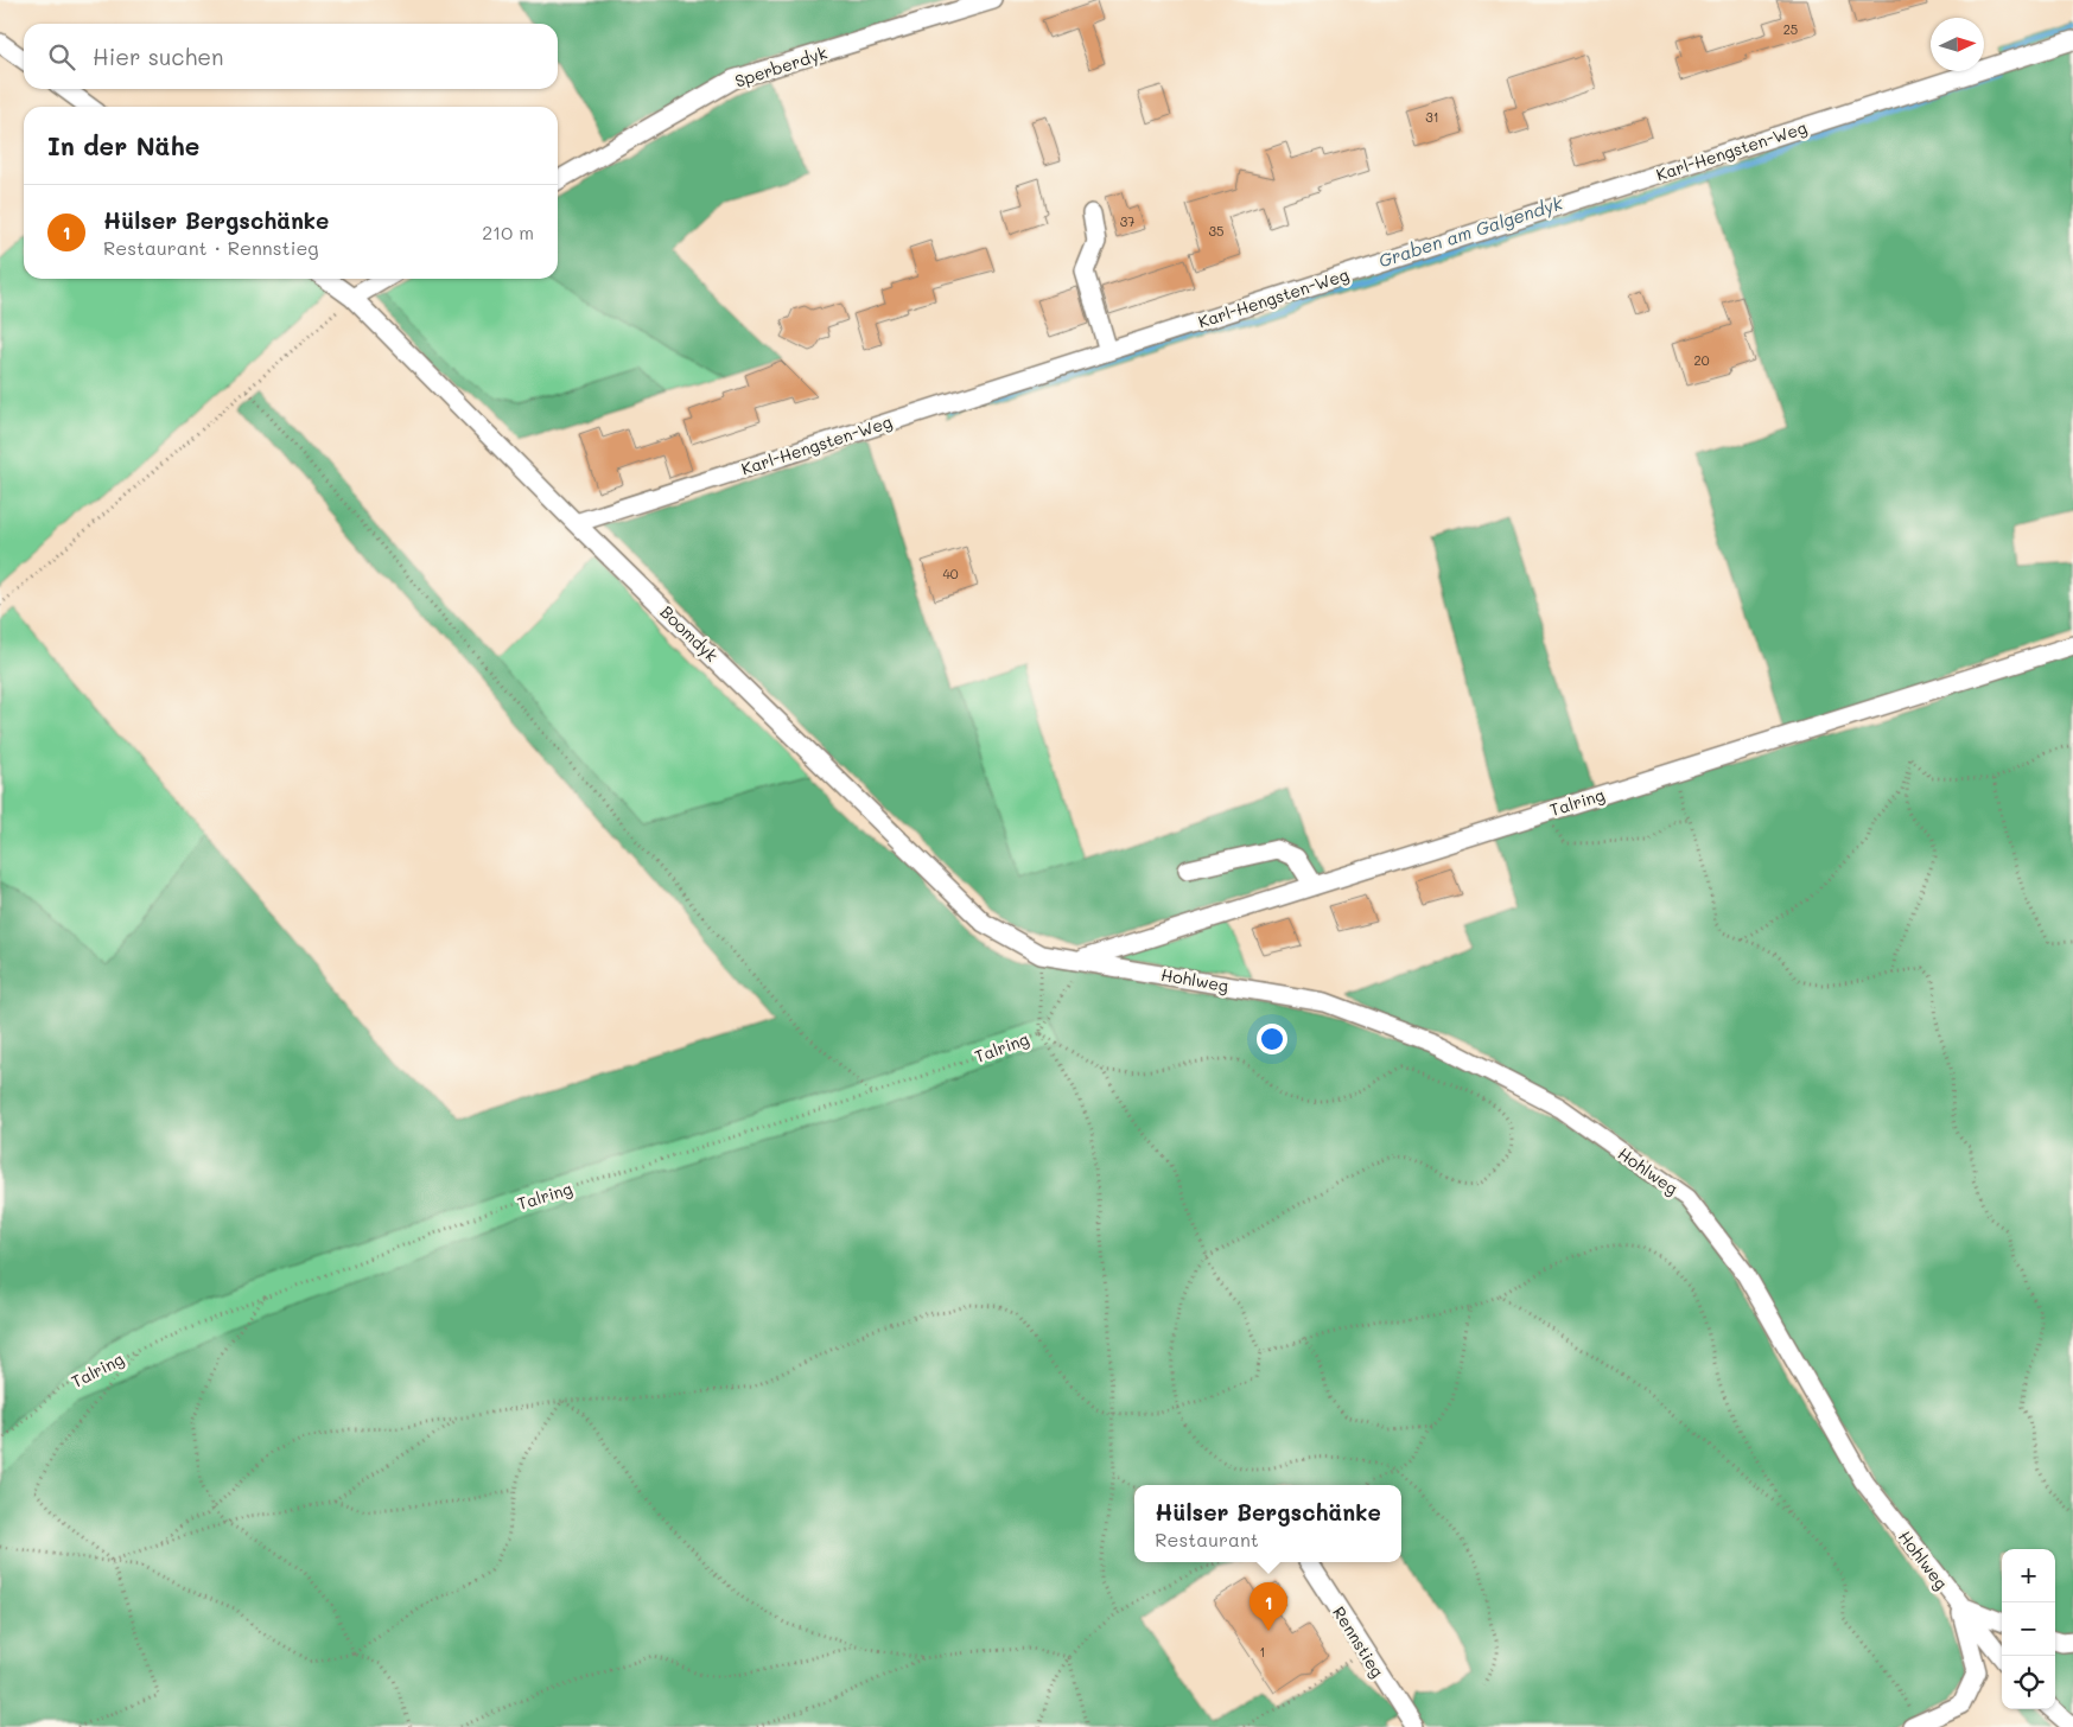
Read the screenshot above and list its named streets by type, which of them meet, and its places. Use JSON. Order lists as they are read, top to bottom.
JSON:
{
  "streets": {
    "street": [
      "Sperberdyk",
      "Karl-Hengsten-Weg",
      "Boomdyk",
      "Talring",
      "Hohlweg",
      "Rennstieg"
    ]
  },
  "crossings": [
    ["Karl-Hengsten-Weg", "Boomdyk"],
    ["Boomdyk", "Talring"],
    ["Boomdyk", "Hohlweg"],
    ["Talring", "Hohlweg"]
  ],
  "water": ["Graben am Galgendyk"],
  "house_numbers": [
    "25",
    "31",
    "37",
    "35",
    "20",
    "40",
    "1"
  ],
  "north": "right",
  "page": {
    "search": "Hier suchen",
    "heading": "In der Nähe",
    "list": [
      {
        "mark": "1",
        "name": "Hülser Bergschänke",
        "note": "Restaurant · Rennstieg",
        "value": "210 m"
      }
    ],
    "popup": ["Hülser Bergschänke", "Restaurant"],
    "map_buttons": ["+", "−"],
    "pins": "1"
  }
}
